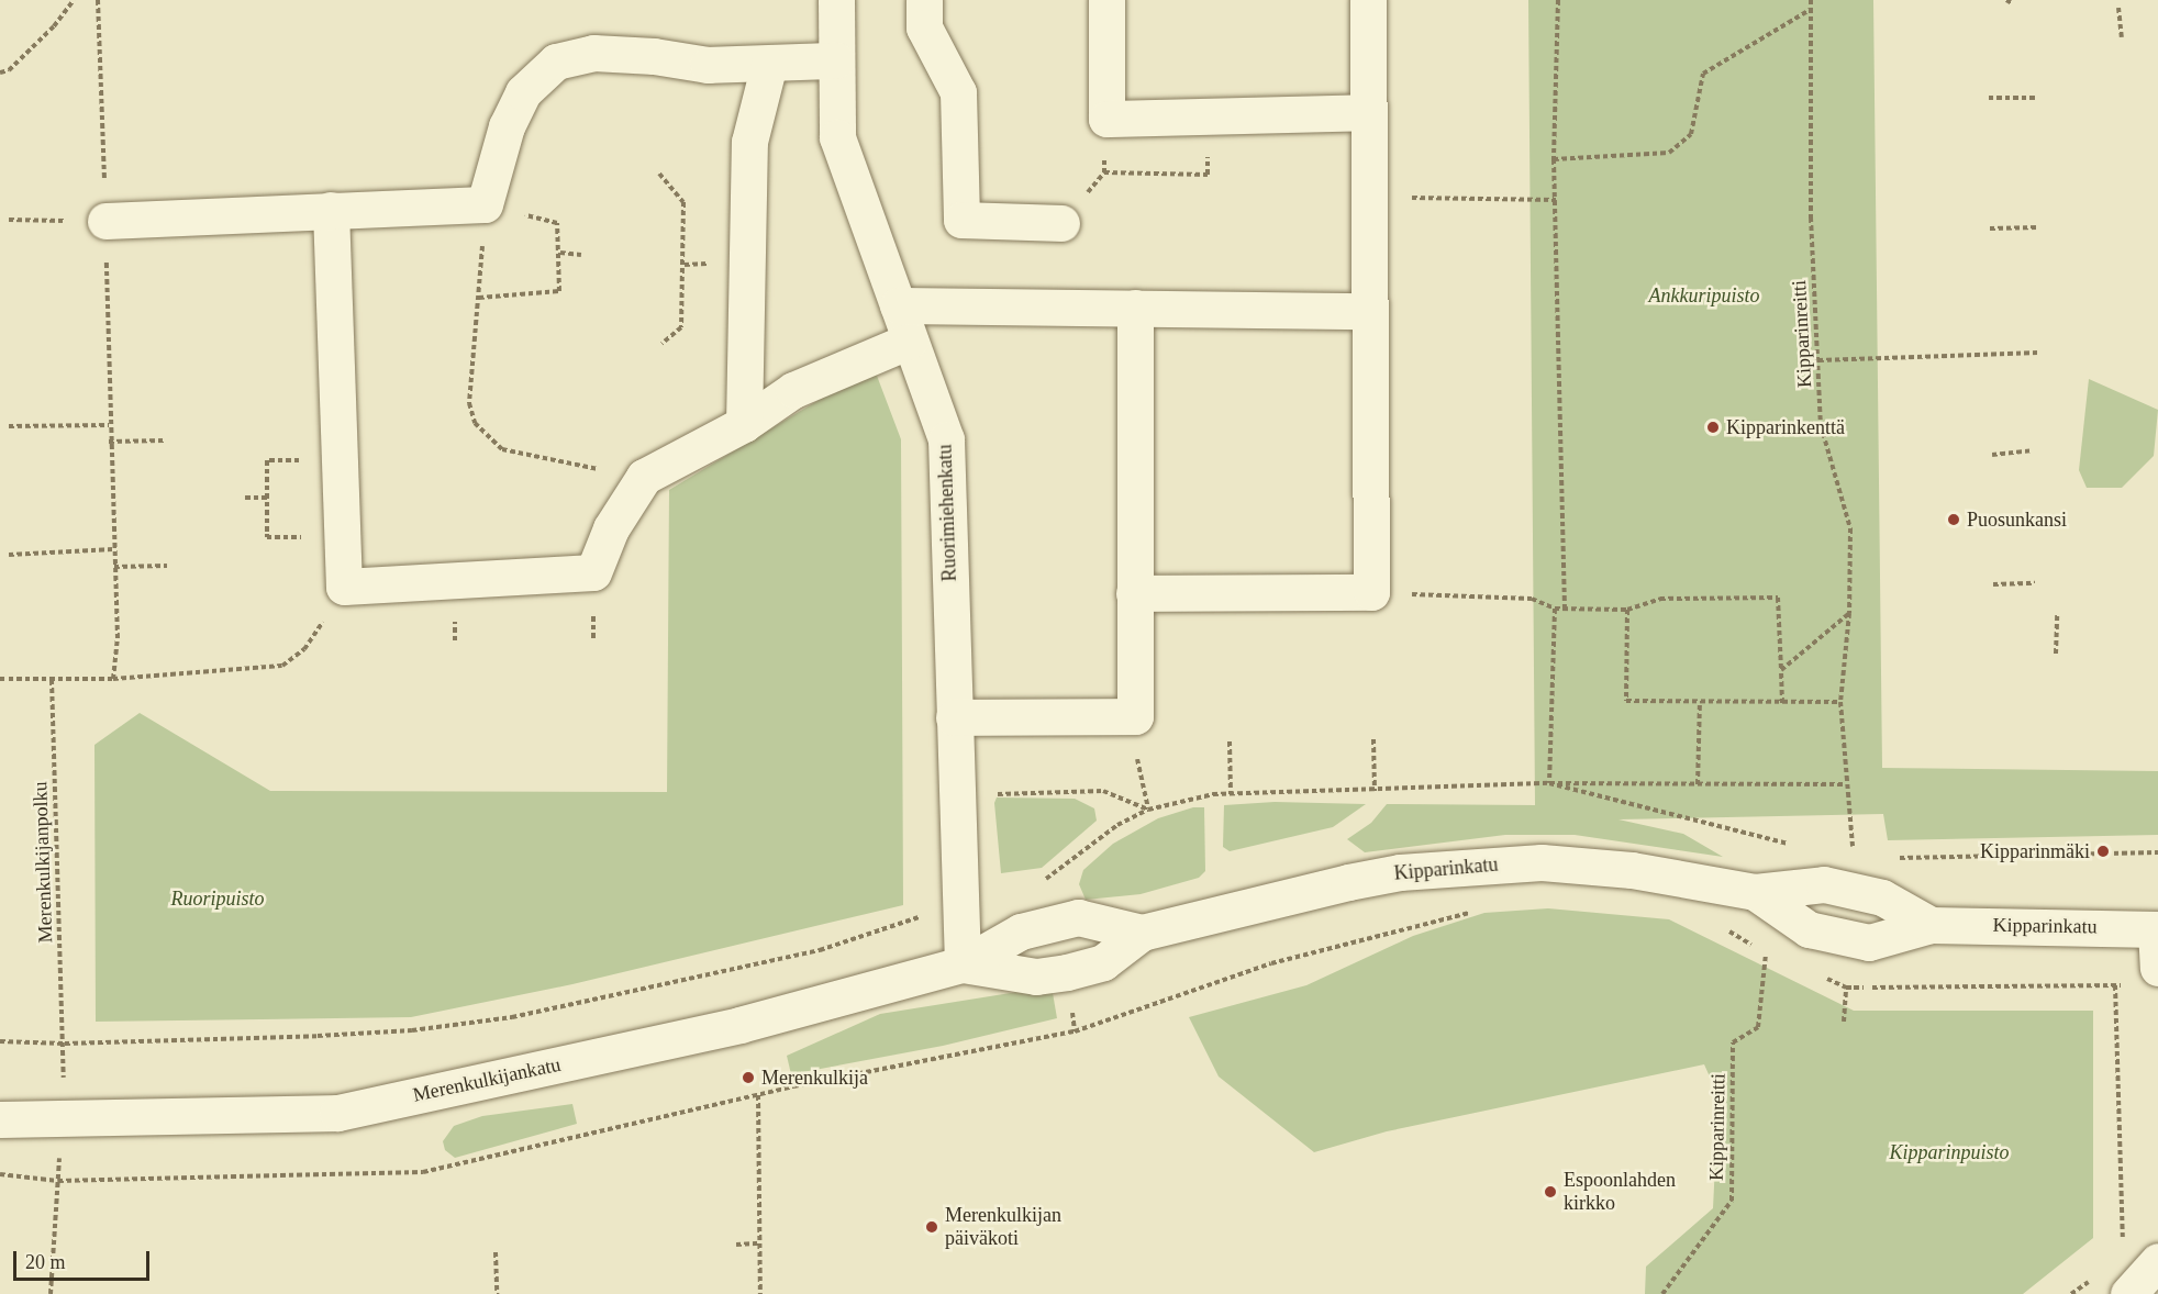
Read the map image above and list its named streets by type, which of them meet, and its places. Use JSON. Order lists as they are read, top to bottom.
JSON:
{
  "streets": {
    "street": ["Ruorimiehenkatu", "Kipparinkatu", "Merenkulkijankatu"],
    "path": ["Kipparinreitti", "Merenkulkijanpolku"]
  },
  "crossings": [
    ["Ruorimiehenkatu", "Kipparinkatu"],
    ["Ruorimiehenkatu", "Merenkulkijankatu"],
    ["Kipparinkatu", "Merenkulkijankatu"]
  ],
  "parks": ["Ankkuripuisto", "Ruoripuisto", "Kipparinpuisto"],
  "places": [
    "Kipparinkenttä",
    "Puosunkansi",
    "Kipparinmäki",
    "Merenkulkija",
    "Espoonlahden kirkko",
    "Merenkulkijan päiväkoti"
  ],
  "scale_bar": "20 m"
}
